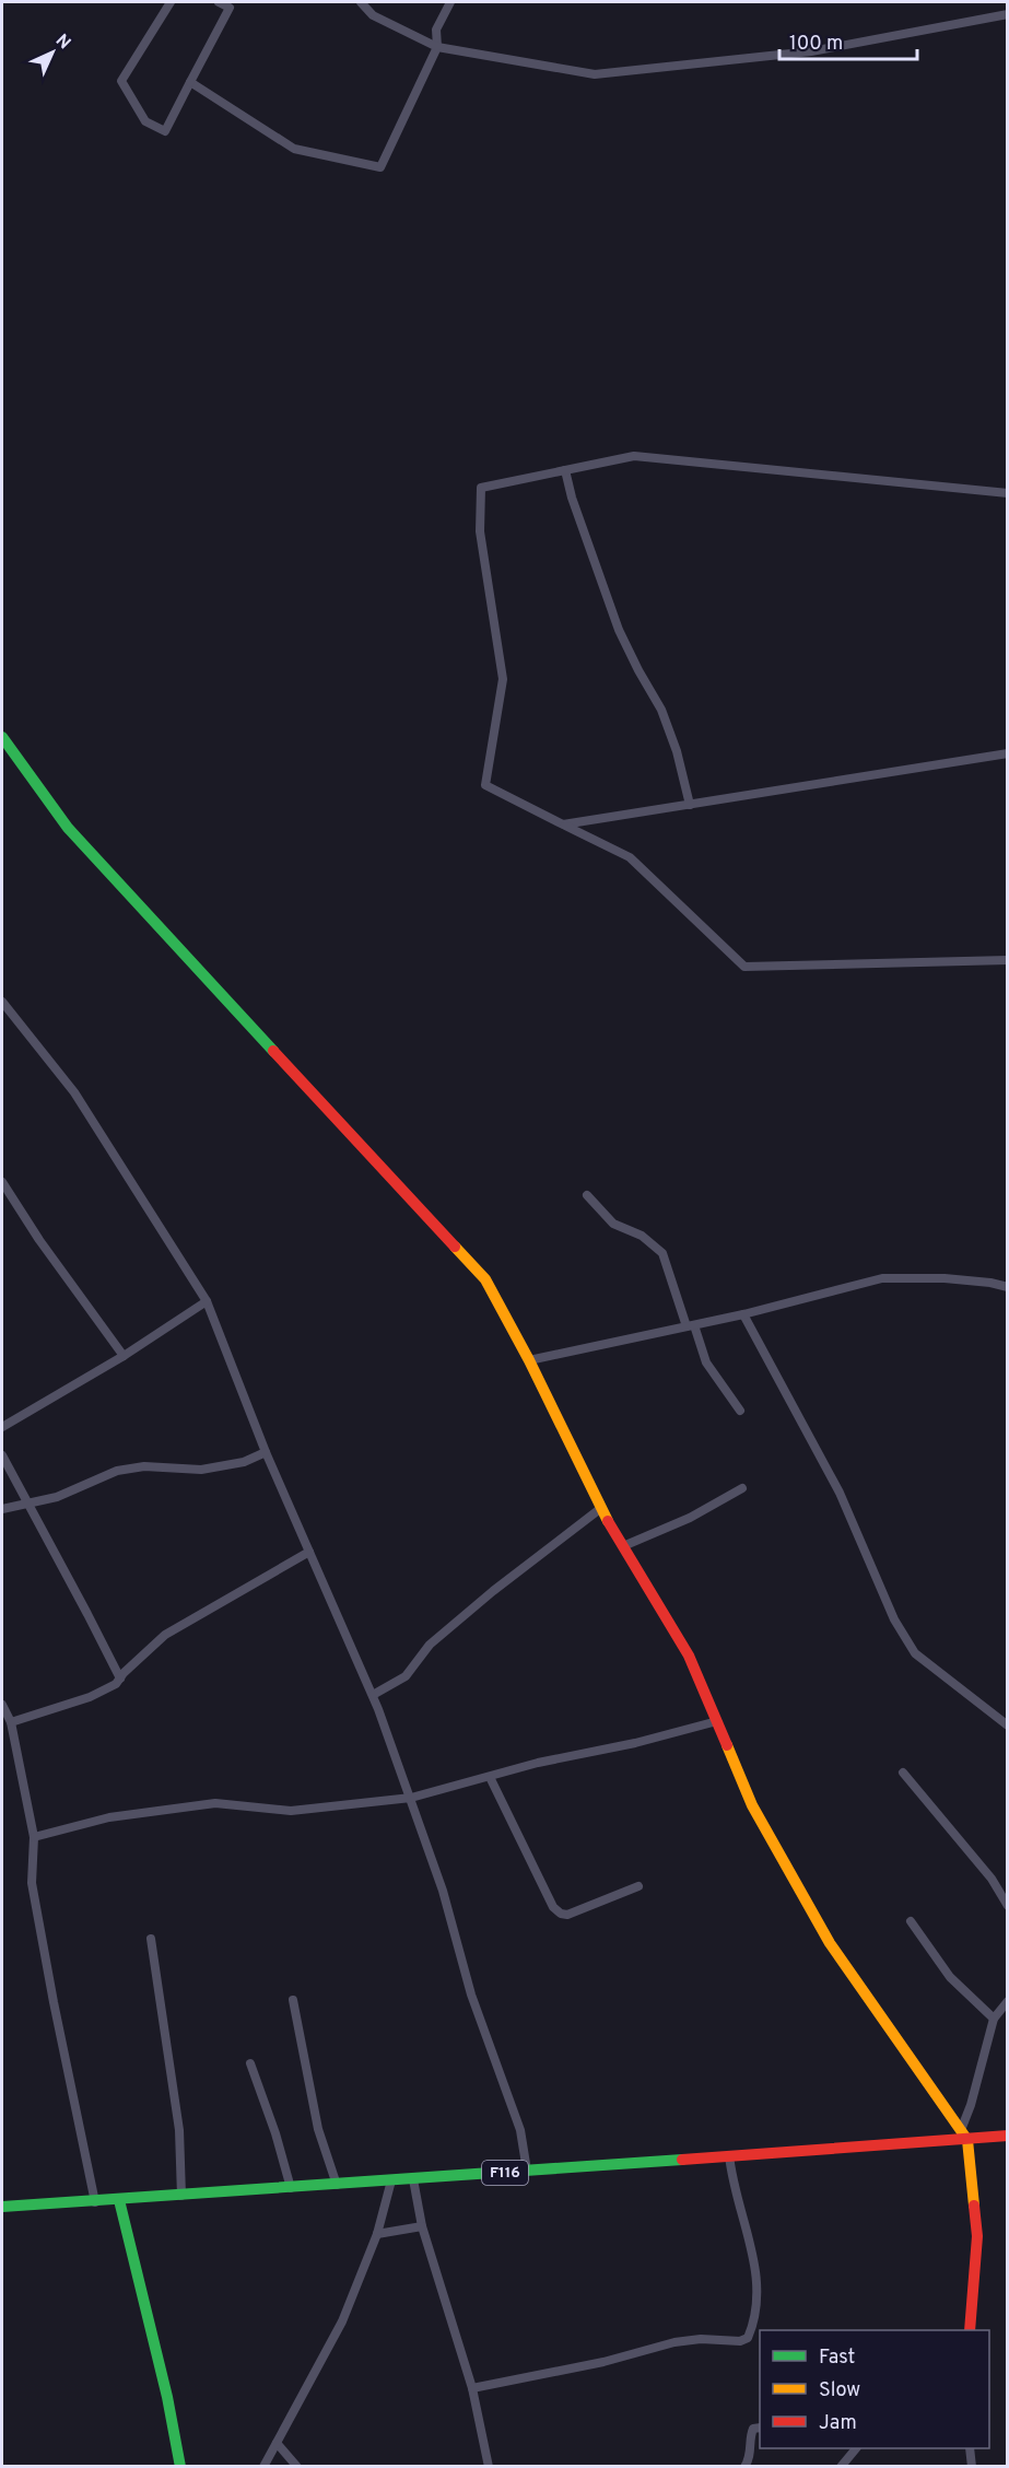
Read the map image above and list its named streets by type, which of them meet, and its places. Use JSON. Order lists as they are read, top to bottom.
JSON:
{
  "streets": {
    "street": ["F116"]
  },
  "legend": ["Fast", "Slow", "Jam"],
  "scale_bar": "100 m",
  "north": "top right"
}
